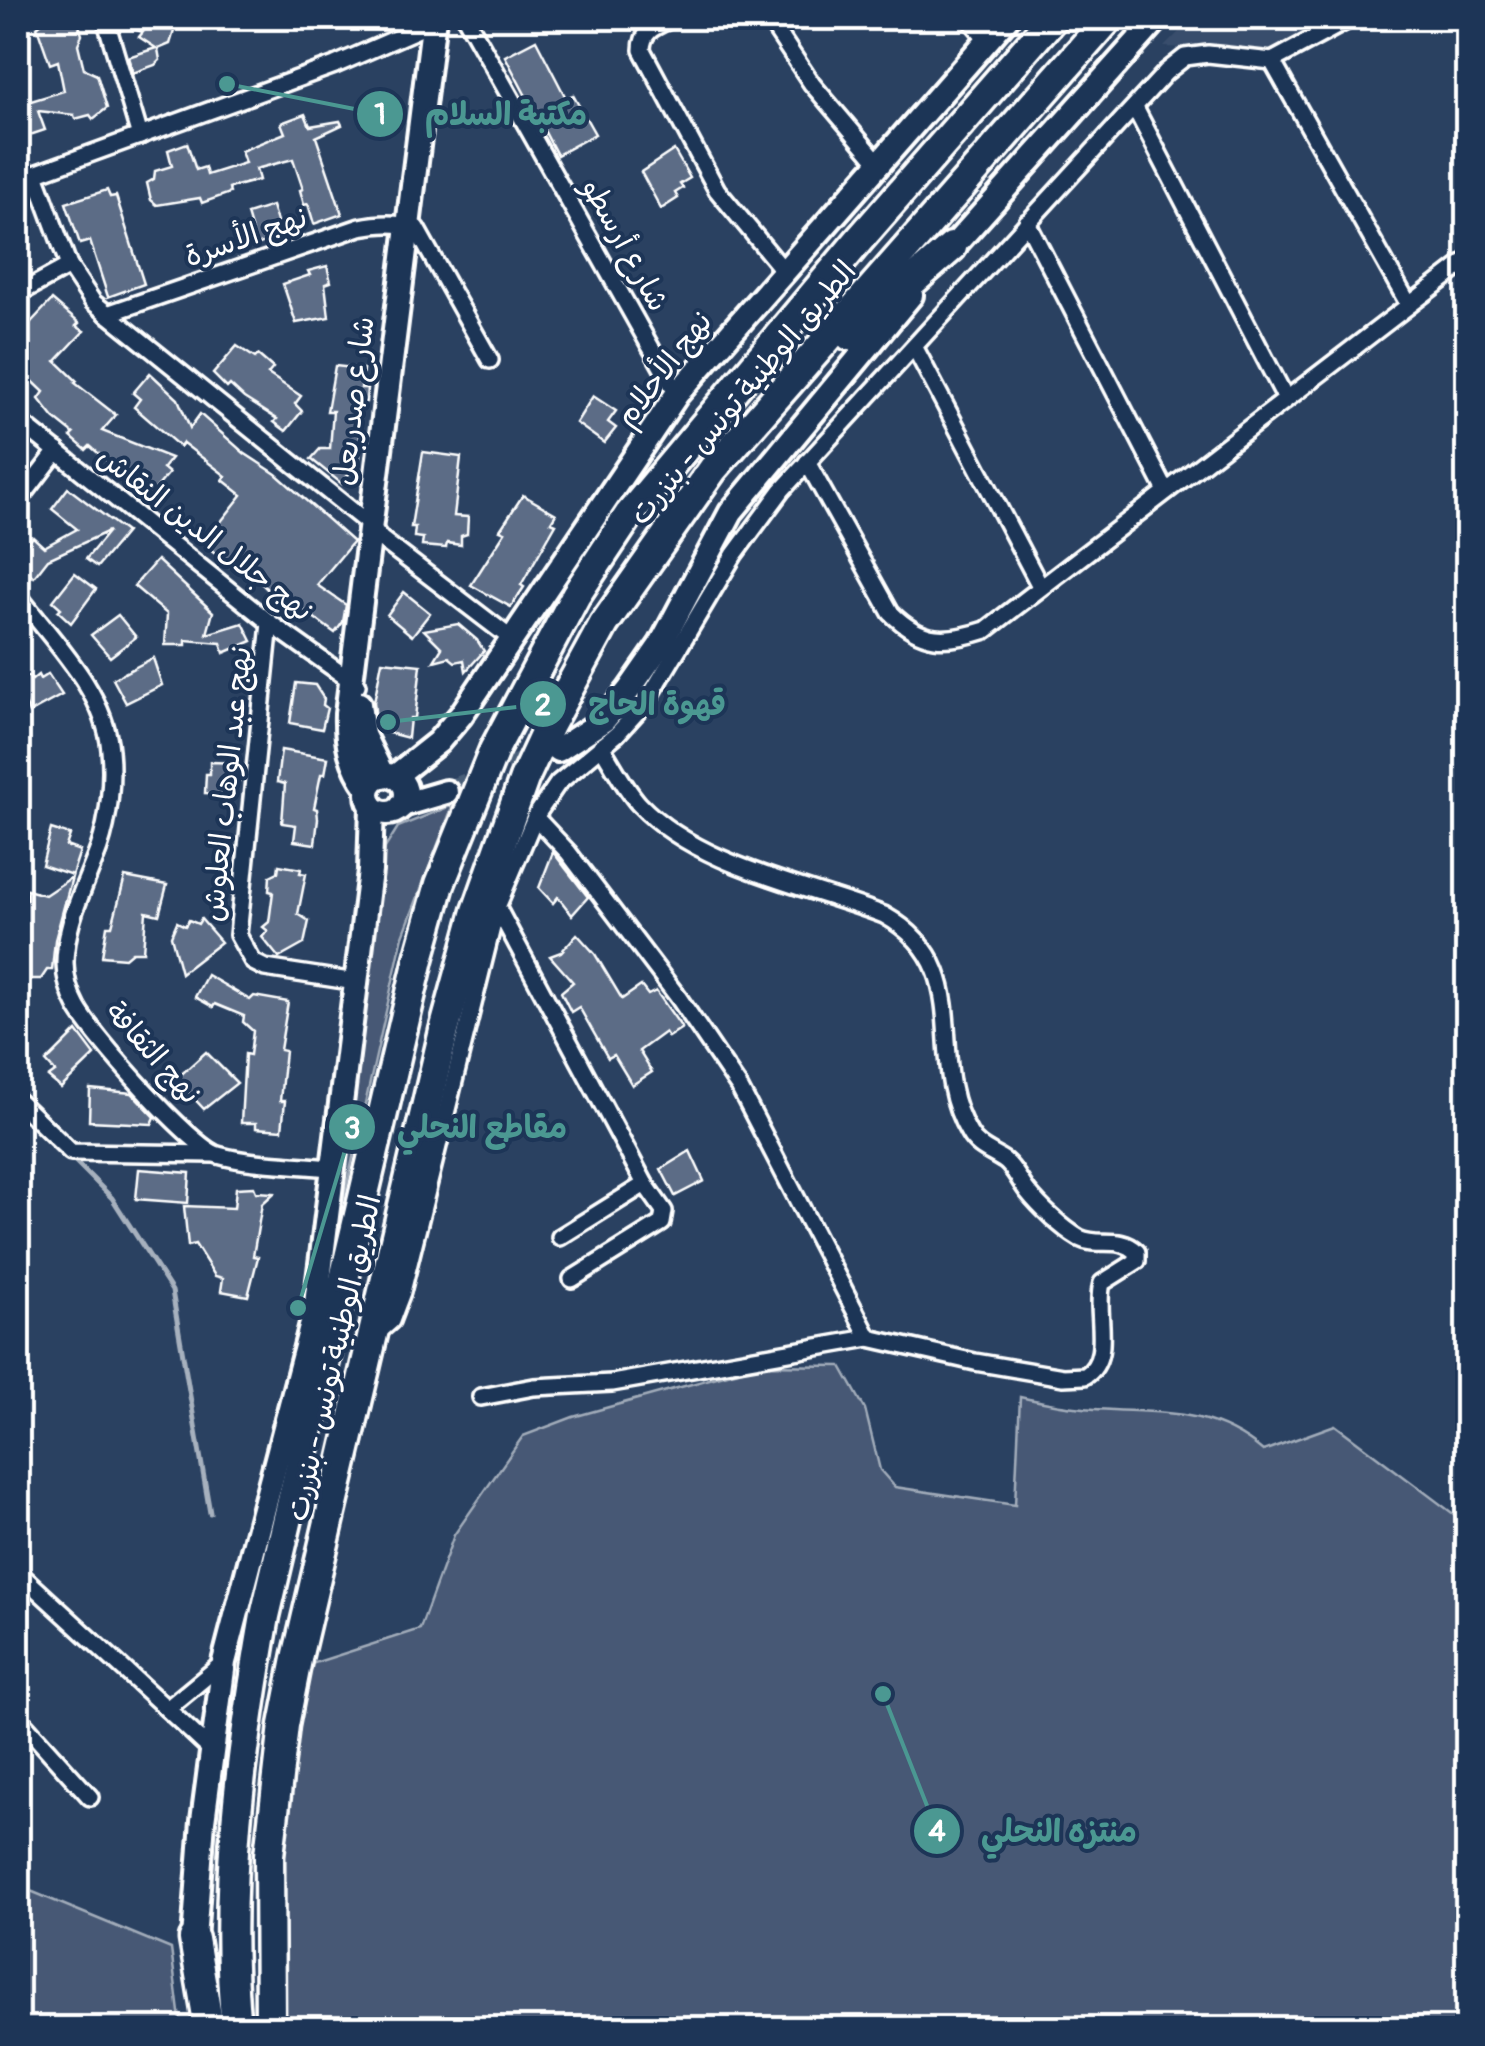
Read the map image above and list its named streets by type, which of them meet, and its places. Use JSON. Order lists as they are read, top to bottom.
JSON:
{
  "streets": {
    "highway": ["الطريق الوطنية تونس - بنزرت"],
    "street": [
      "نهج الأسرة",
      "شارع أرسطو",
      "نهج الأحلام",
      "شارع صدربعل",
      "نهج جلال الدين النقاش",
      "نهج عبد الوهاب العلوش",
      "نهج الثقافة"
    ]
  },
  "crossings": [
    ["نهج الأسرة", "شارع صدربعل"],
    ["شارع أرسطو", "نهج الأحلام"],
    ["نهج الأحلام", "شارع صدربعل"],
    ["شارع صدربعل", "نهج جلال الدين النقاش"],
    ["نهج جلال الدين النقاش", "نهج عبد الوهاب العلوش"]
  ],
  "places": [
    "مكتبة السلام",
    "قهوة الحاج",
    "مقاطع النحلي",
    "منتزه النحلي"
  ]
}
